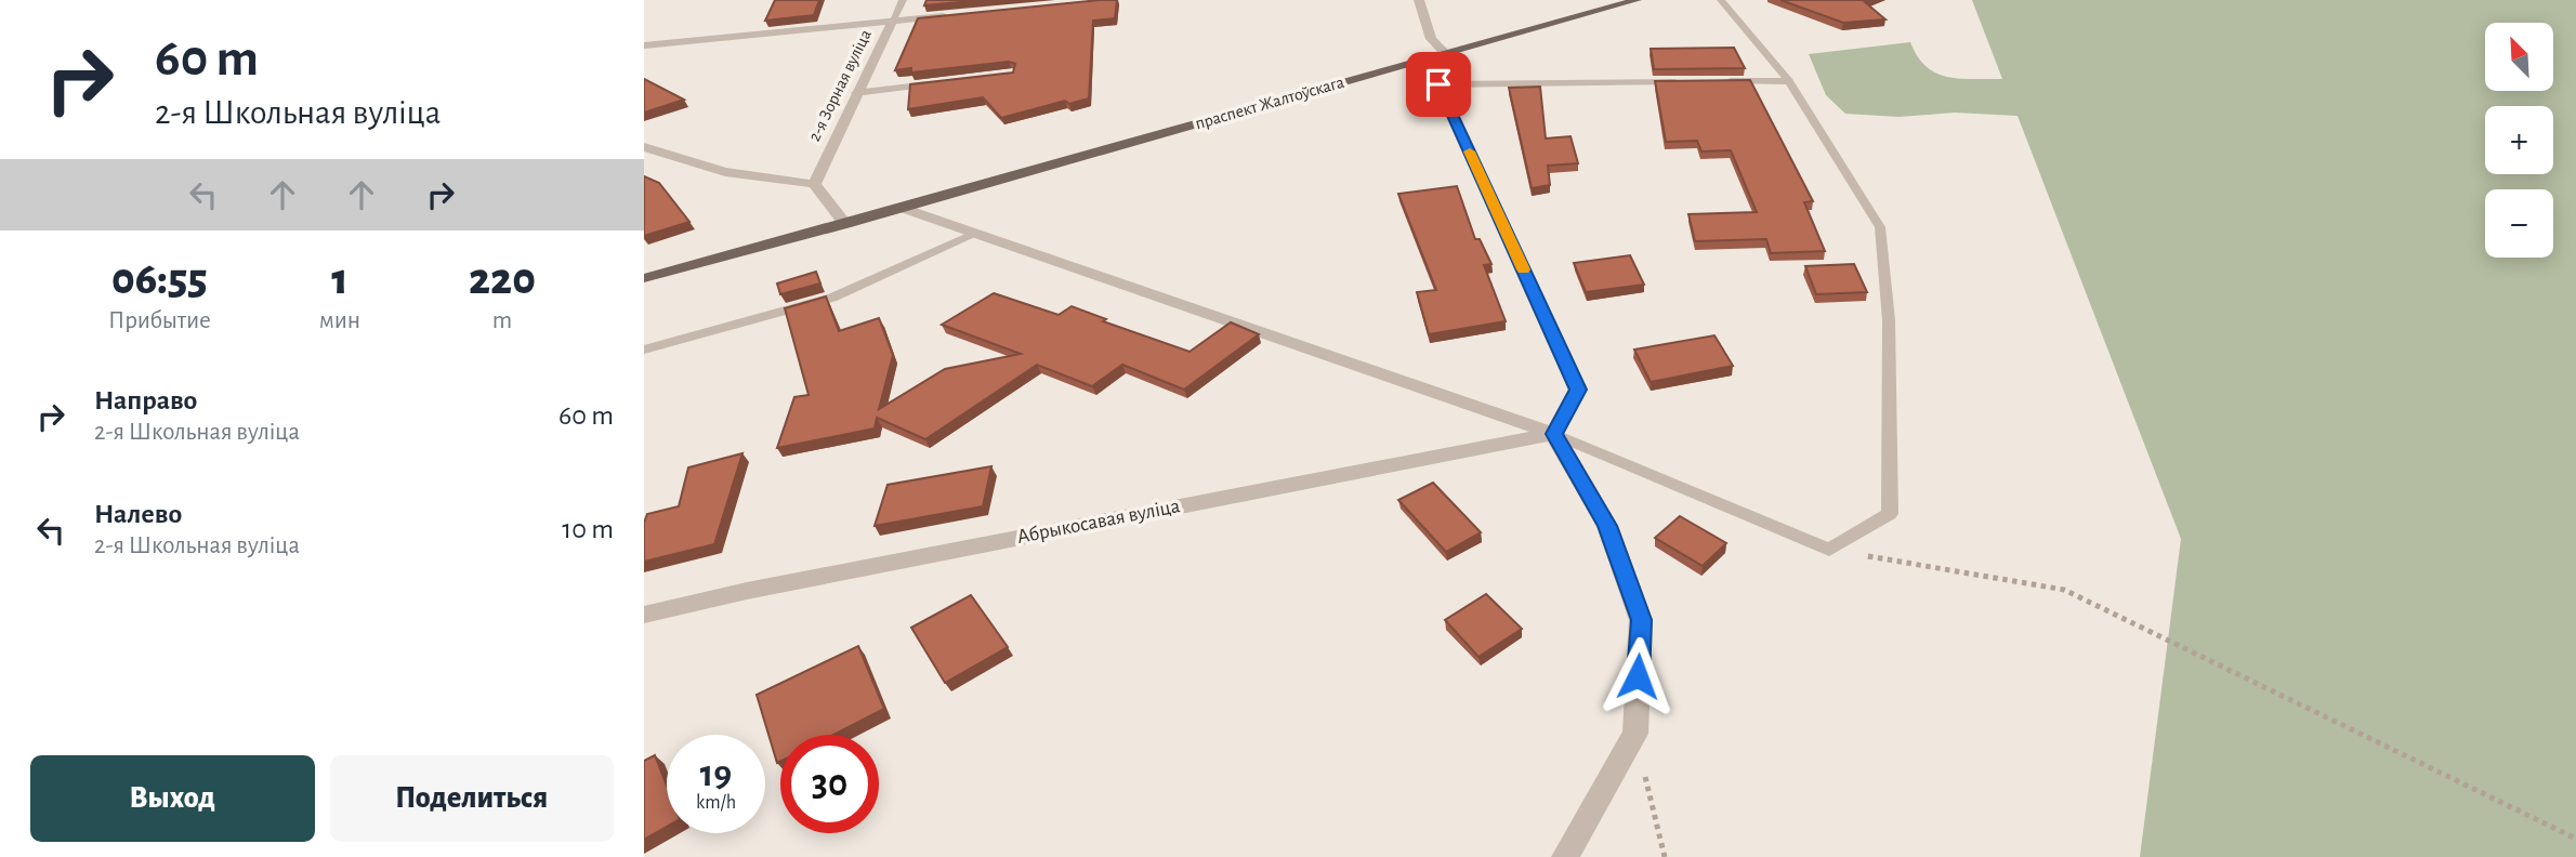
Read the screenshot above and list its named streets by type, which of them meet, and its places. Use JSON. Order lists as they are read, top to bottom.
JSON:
{
  "streets": {
    "main road": ["праспект Жалтоўскага"],
    "street": ["2-я Зорная вуліца", "Абрыкосавая вуліца"]
  },
  "north": "top left",
  "page": {
    "turn": ["60 m", "2-я Школьная вуліца"],
    "map_buttons": ["+", "−"],
    "eta": [
      "06:55",
      "Прибытие",
      "1",
      "мин",
      "220",
      "m"
    ],
    "list": [
      {
        "name": "Направо",
        "note": "2-я Школьная вуліца",
        "value": "60 m"
      },
      {
        "name": "Налево",
        "note": "2-я Школьная вуліца",
        "value": "10 m"
      }
    ],
    "speed": "19 km/h",
    "limit": "30",
    "buttons": ["Выход", "Поделиться"]
  }
}
